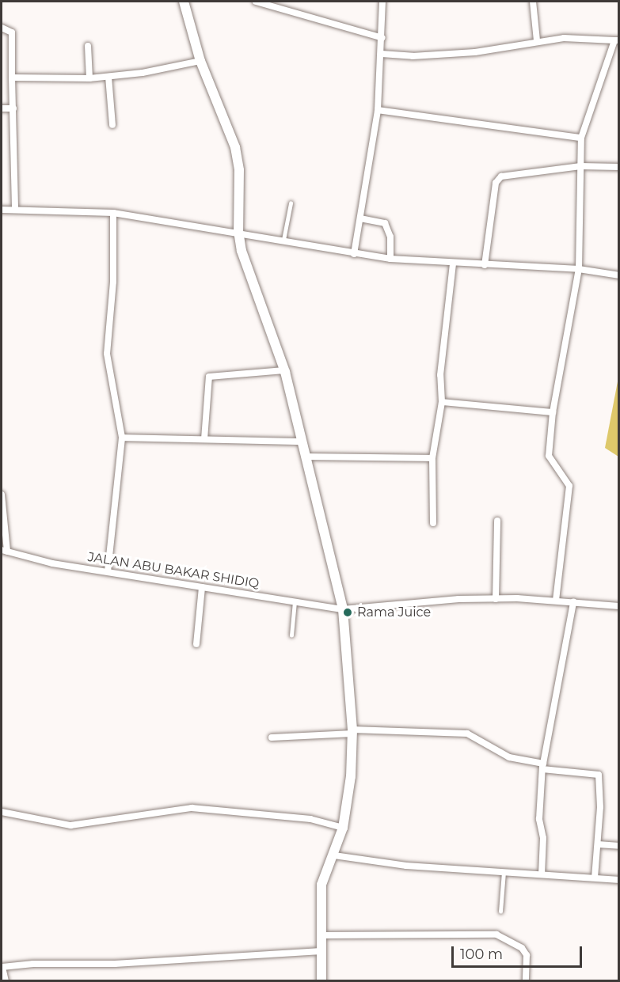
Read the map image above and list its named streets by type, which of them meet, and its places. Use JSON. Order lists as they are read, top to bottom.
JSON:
{
  "streets": {
    "street": ["JALAN ABU BAKAR SHIDIQ"]
  },
  "places": ["Rama Juice"],
  "scale_bar": "100 m"
}
